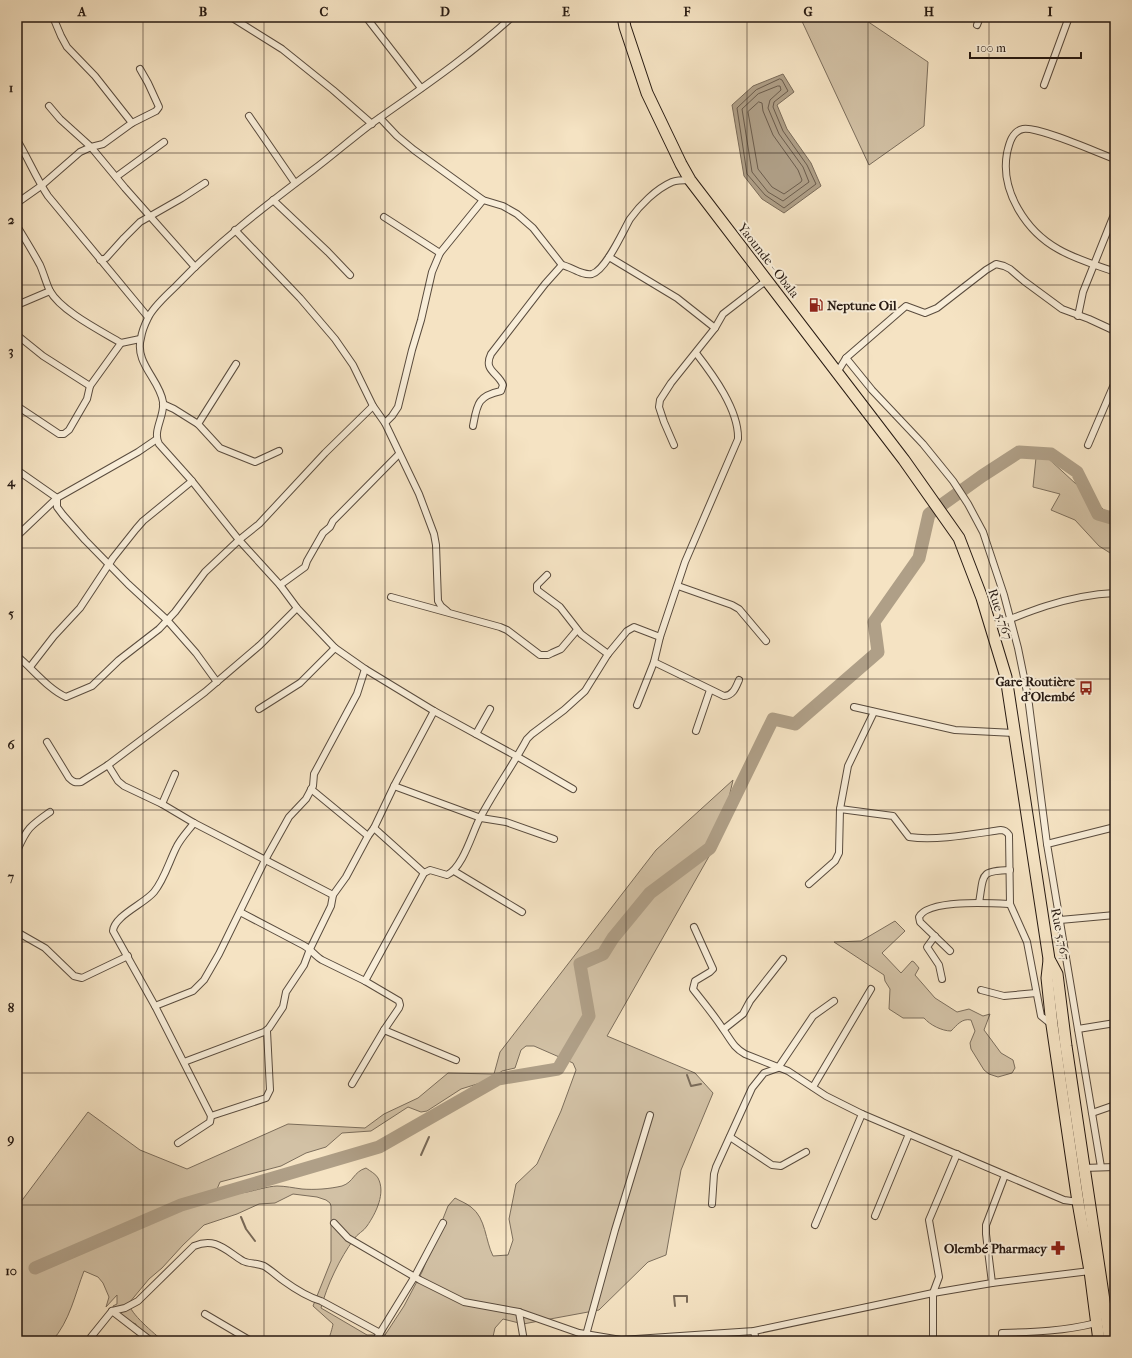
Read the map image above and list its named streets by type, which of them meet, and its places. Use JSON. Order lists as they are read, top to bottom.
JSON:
{
  "streets": {
    "highway": ["Yaounde - Obala", "Rue 5.767"]
  },
  "crossings": [
    ["Yaounde - Obala", "Rue 5.767"]
  ],
  "places": {
    "fuel station": ["Neptune Oil"],
    "bus stop": ["Gare Routière d'Olembé"],
    "pharmacy": ["Olembé Pharmacy"]
  },
  "scale_bar": "100 m",
  "grid": {
    "columns": [
      "A",
      "B",
      "C",
      "D",
      "E",
      "F",
      "G",
      "H",
      "I"
    ],
    "rows": [
      "1",
      "2",
      "3",
      "4",
      "5",
      "6",
      "7",
      "8",
      "9",
      "10"
    ]
  }
}
